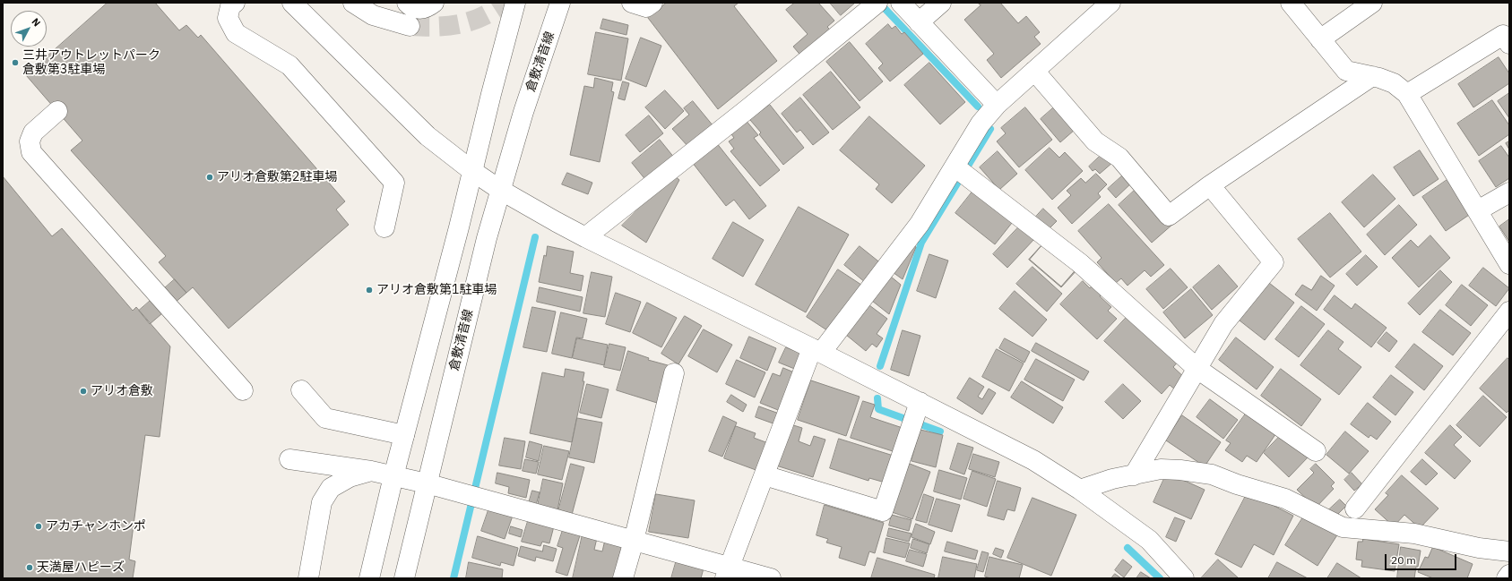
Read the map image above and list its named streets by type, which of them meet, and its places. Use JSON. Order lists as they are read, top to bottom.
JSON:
{
  "streets": {
    "street": ["倉敷清音線"]
  },
  "places": [
    "三井アウトレットパーク 倉敷第3駐車場",
    "アリオ倉敷第2駐車場",
    "アリオ倉敷第1駐車場",
    "アリオ倉敷",
    "アカチャンホンポ",
    "天満屋ハピーズ"
  ],
  "scale_bar": "20 m",
  "north": "top right"
}
